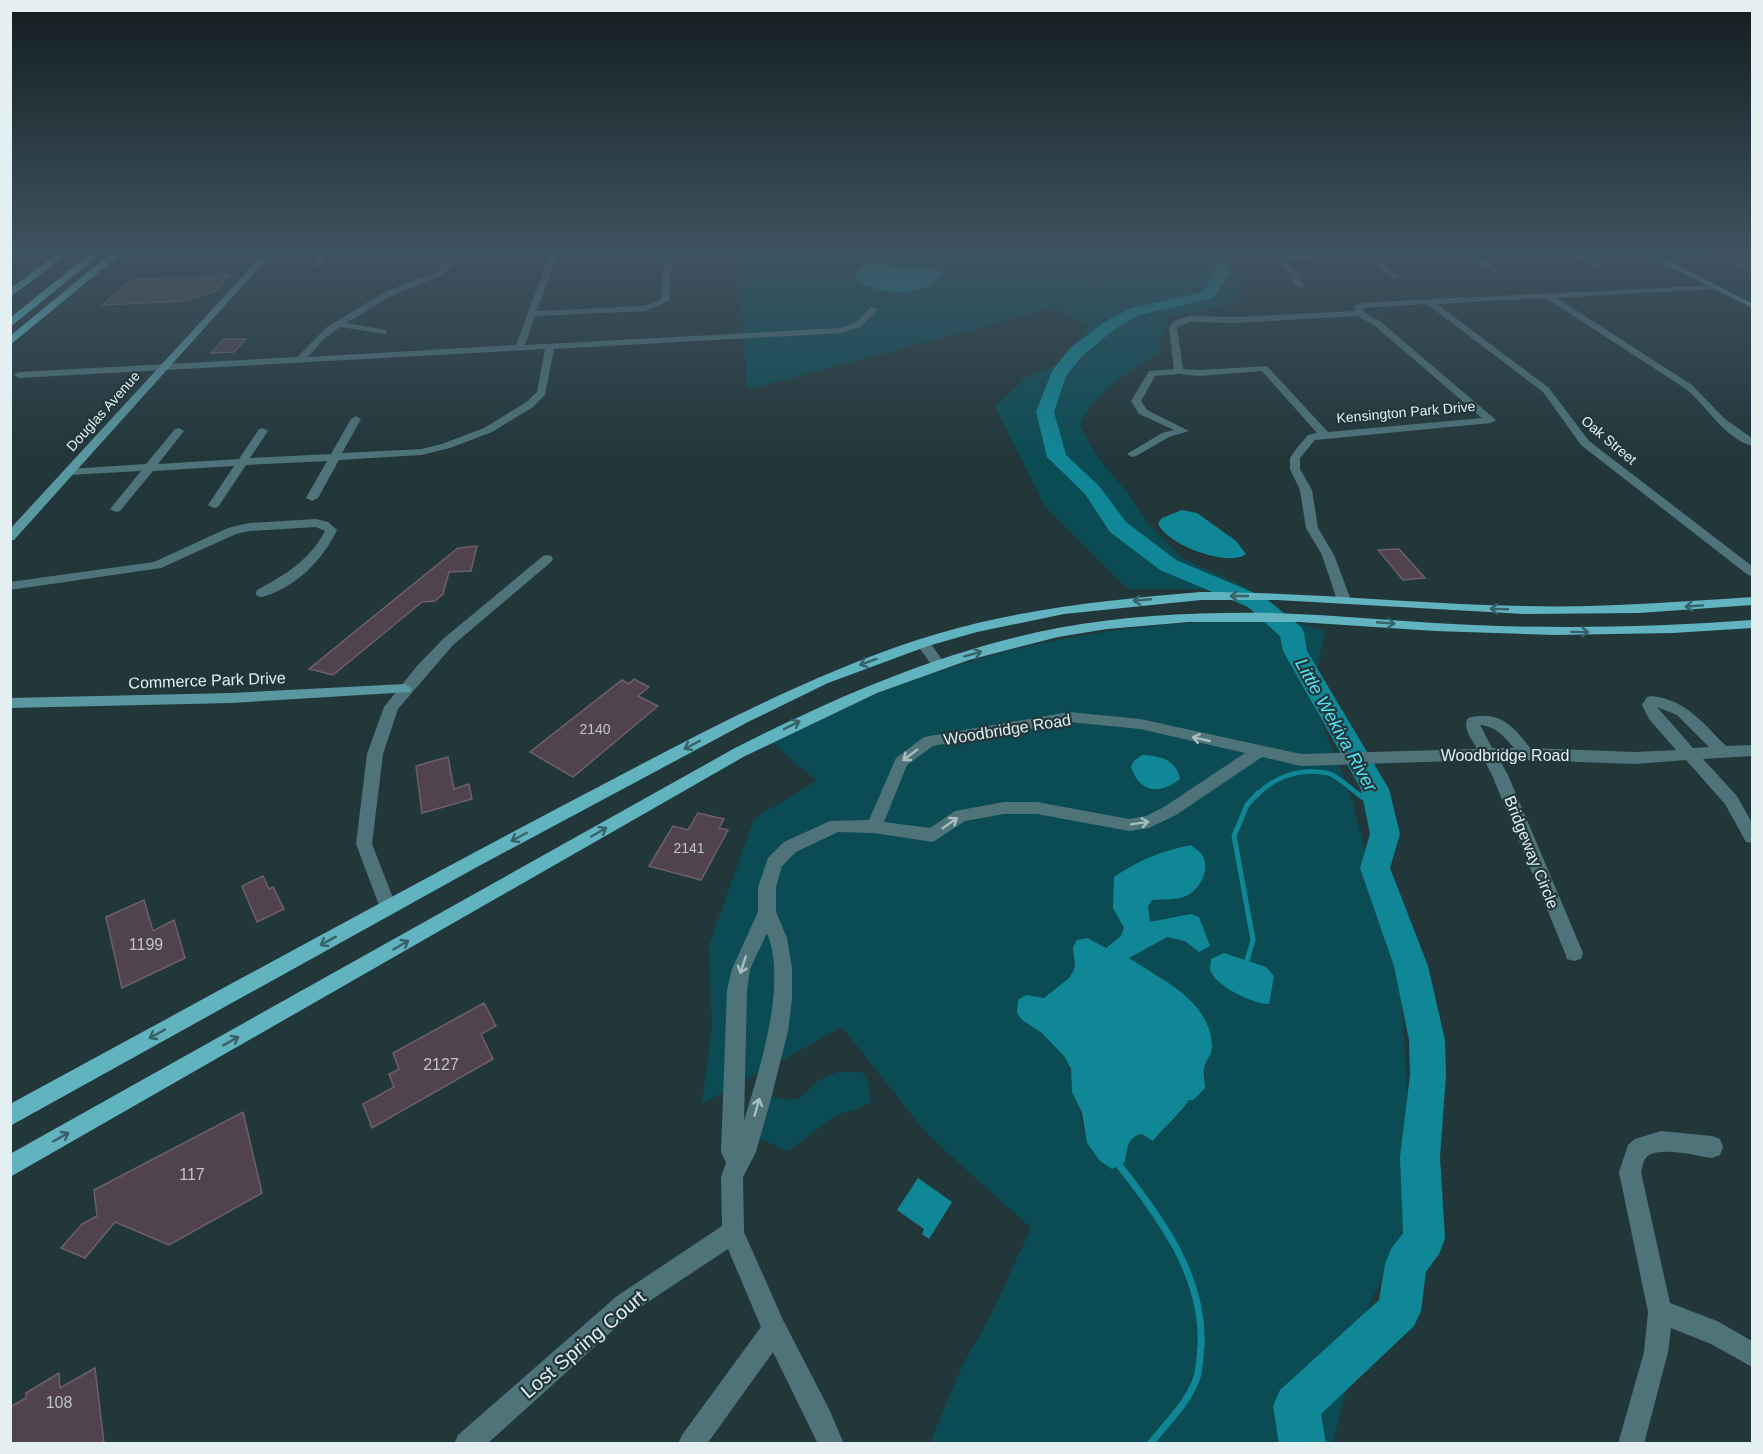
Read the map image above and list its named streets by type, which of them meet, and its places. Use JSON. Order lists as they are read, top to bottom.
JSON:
{
  "streets": {
    "main road": ["Douglas Avenue", "Commerce Park Drive"],
    "street": [
      "Kensington Park Drive",
      "Oak Street",
      "Woodbridge Road",
      "Bridgeway Circle",
      "Lost Spring Court"
    ]
  },
  "crossings": [
    ["Woodbridge Road", "Bridgeway Circle"]
  ],
  "water": ["Little Wekiva River"],
  "house_numbers": [
    "2140",
    "2141",
    "1199",
    "2127",
    "117",
    "108"
  ]
}
